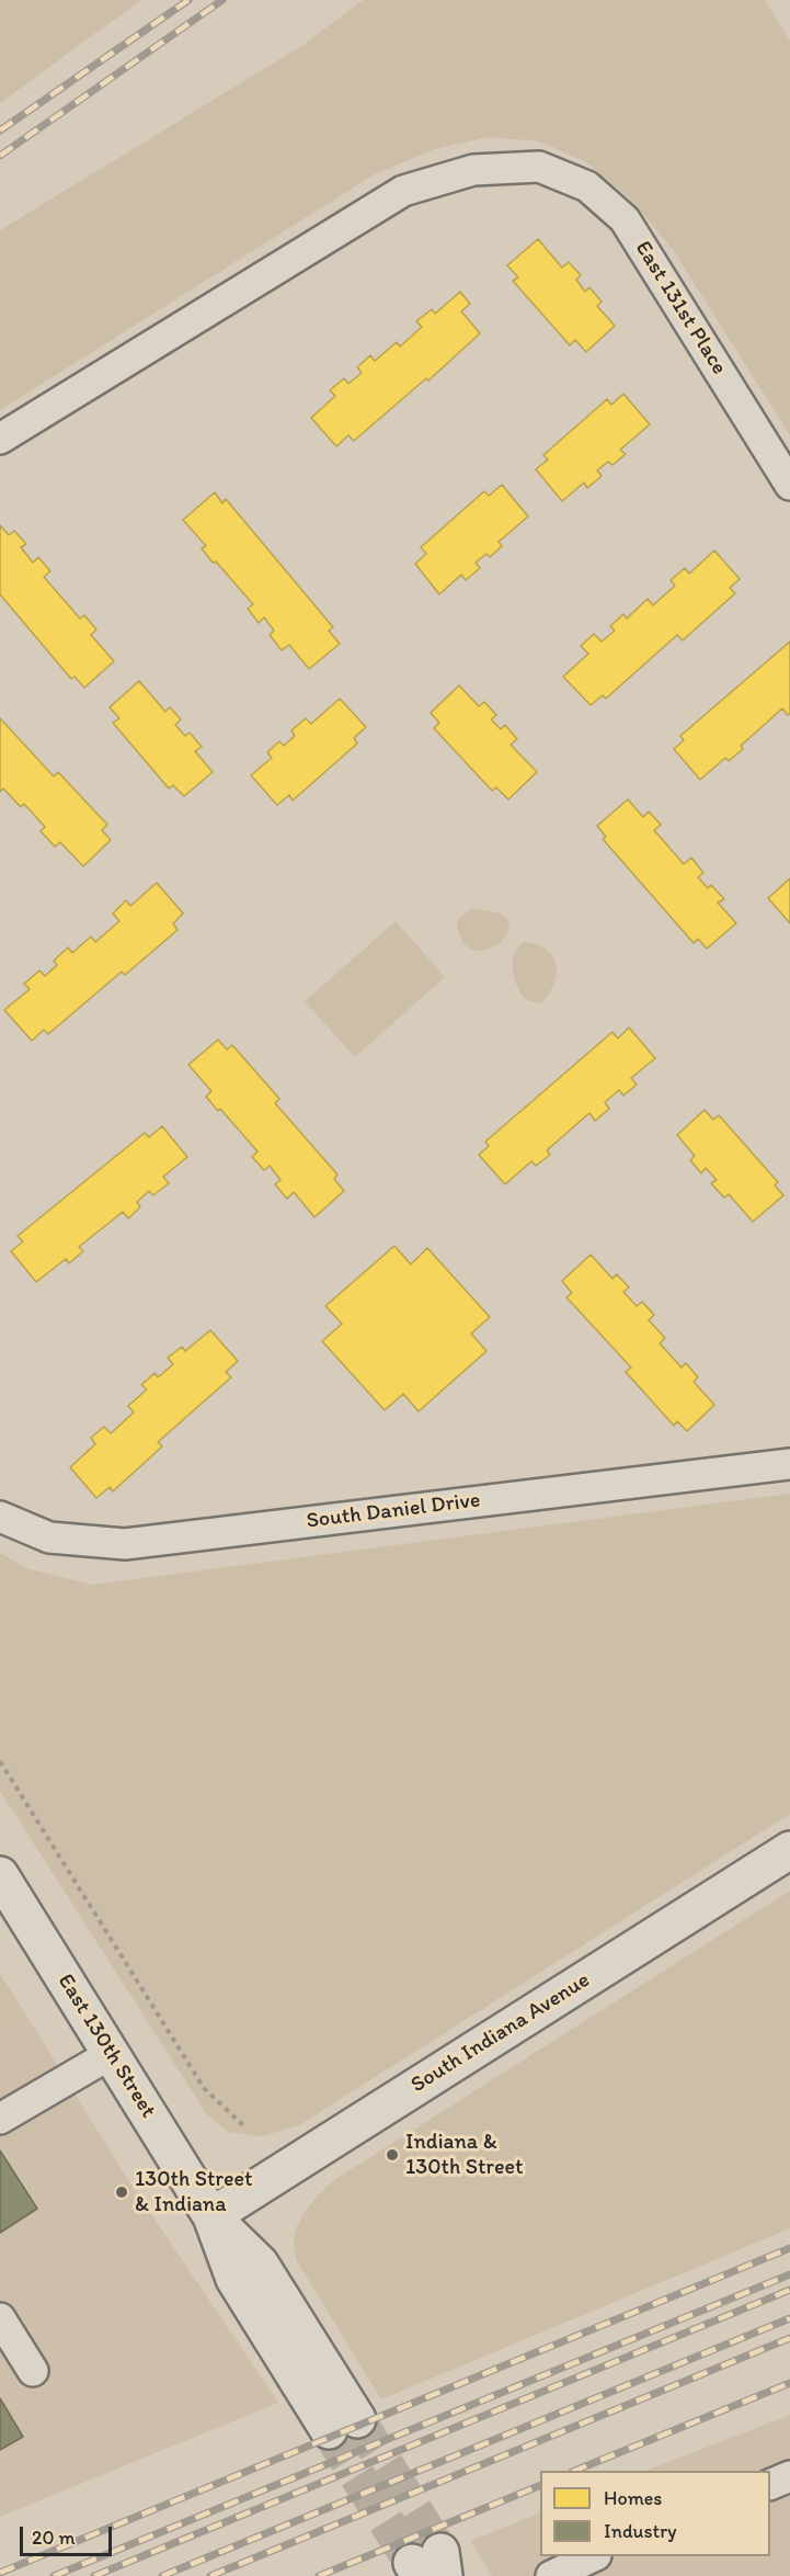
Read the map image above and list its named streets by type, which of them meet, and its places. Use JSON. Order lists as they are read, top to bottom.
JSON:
{
  "streets": {
    "main road": ["South Indiana Avenue", "East 130th Street"],
    "street": ["East 131st Place", "South Daniel Drive"]
  },
  "crossings": [
    ["South Indiana Avenue", "East 130th Street"]
  ],
  "places": ["Indiana & 130th Street", "130th Street & Indiana"],
  "legend": ["Homes", "Industry"],
  "scale_bar": "20 m"
}
